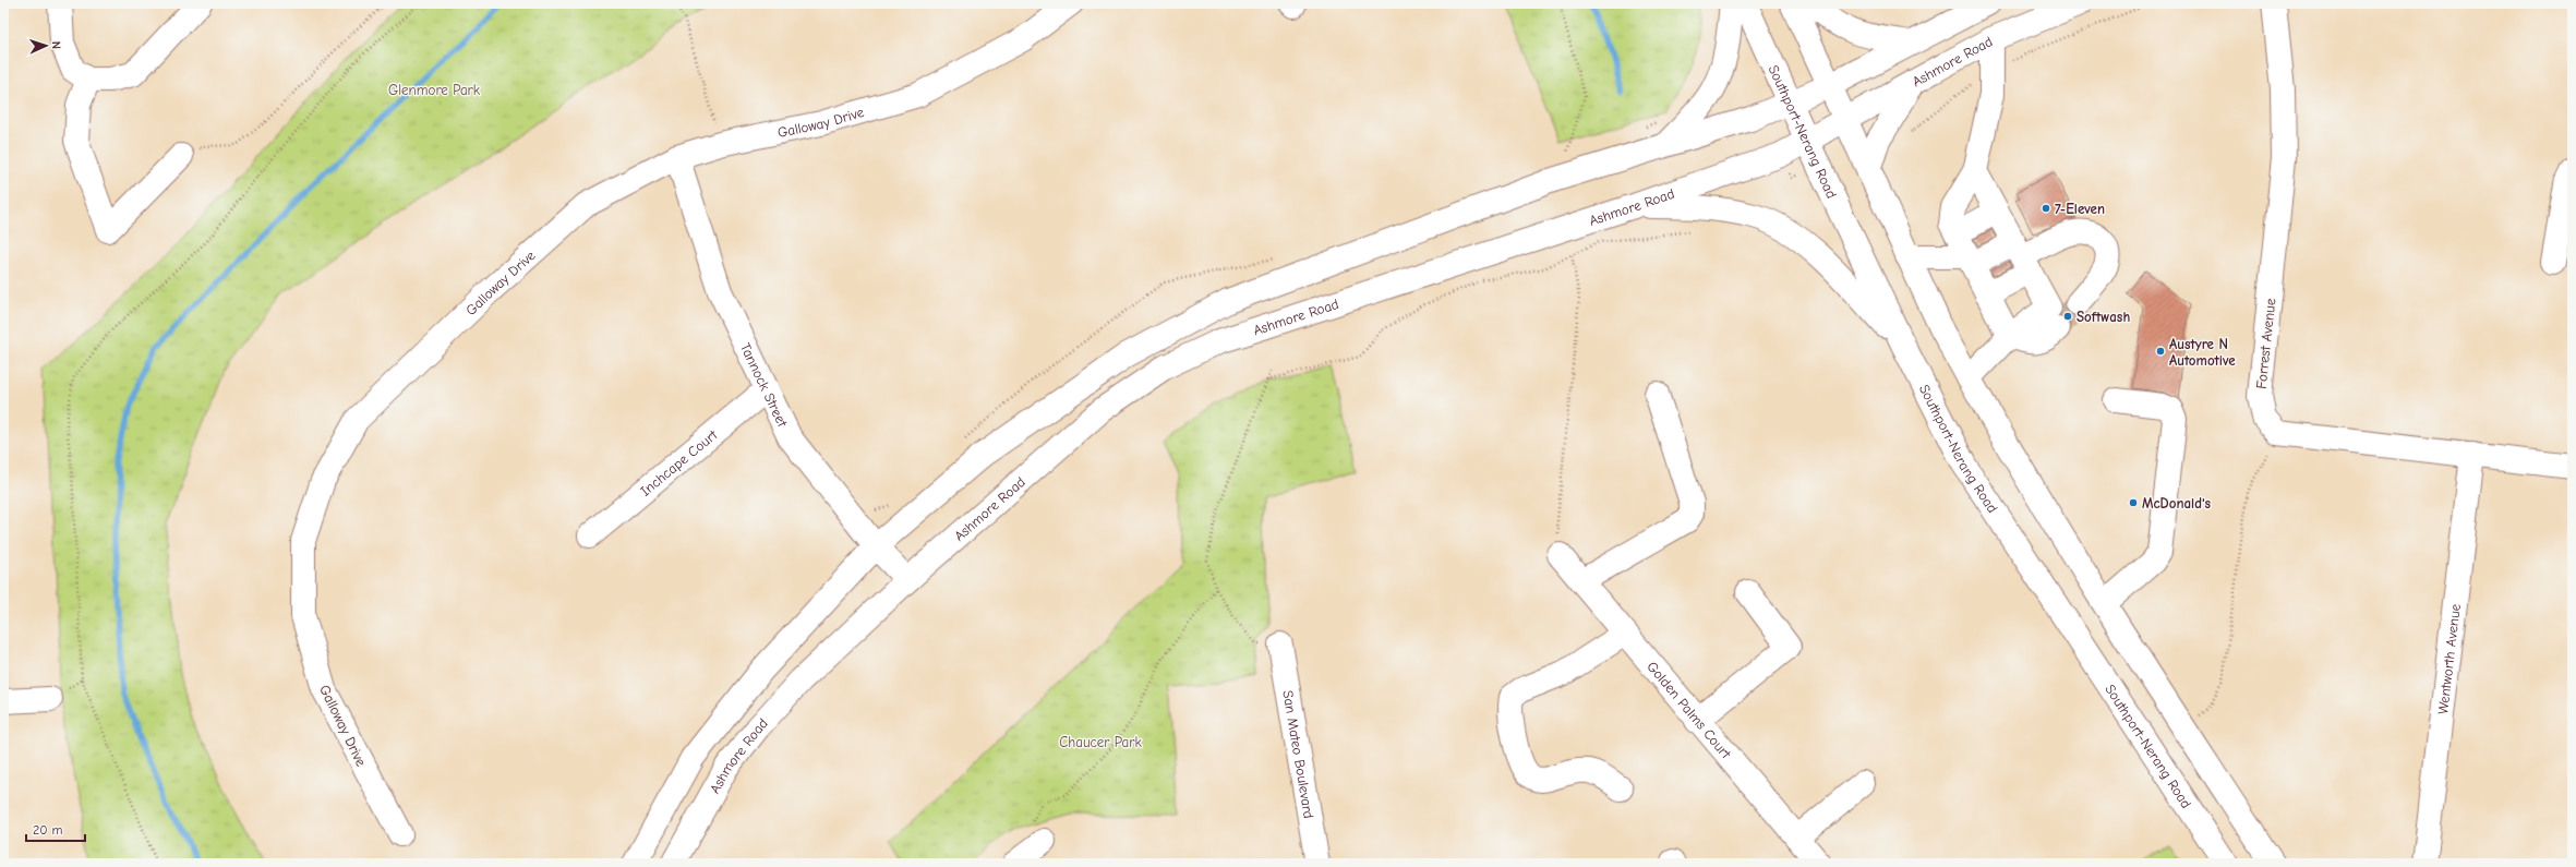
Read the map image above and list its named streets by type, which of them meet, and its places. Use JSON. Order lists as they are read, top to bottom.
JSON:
{
  "streets": {
    "main road": [
      "Ashmore Road",
      "Galloway Drive",
      "Southport-Nerang Road",
      "Forrest Avenue",
      "Tannock Street",
      "Inchcape Court",
      "Wentworth Avenue",
      "Golden Palms Court",
      "San Mateo Boulevard"
    ]
  },
  "crossings": [
    ["Ashmore Road", "Southport-Nerang Road"],
    ["Ashmore Road", "Tannock Street"],
    ["Galloway Drive", "Tannock Street"],
    ["Tannock Street", "Inchcape Court"]
  ],
  "parks": ["Glenmore Park", "Chaucer Park"],
  "places": [
    "7-Eleven",
    "Softwash",
    "Austyre N Automotive",
    "McDonald's"
  ],
  "scale_bar": "20 m",
  "north": "right"
}
